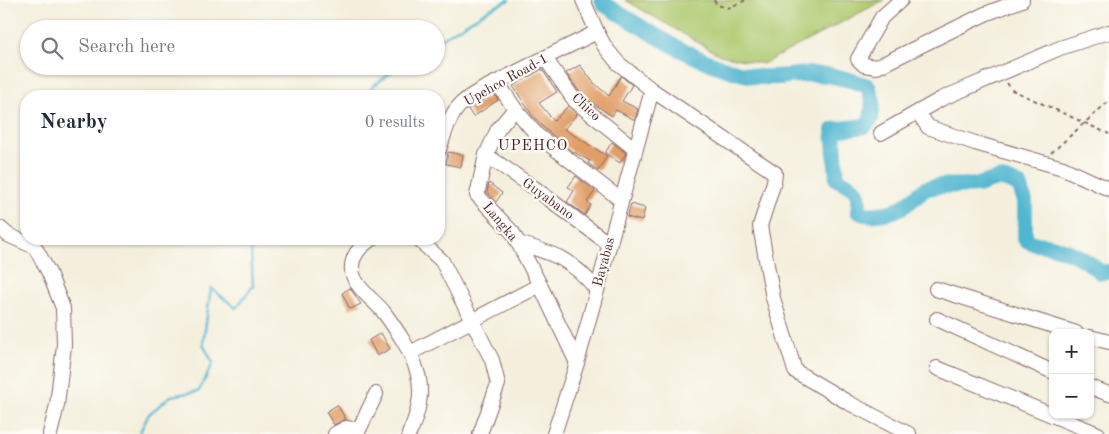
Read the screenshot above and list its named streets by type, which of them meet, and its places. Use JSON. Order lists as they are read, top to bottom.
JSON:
{
  "streets": {
    "street": [
      "Upehco Road-1",
      "Chico",
      "Guyabano",
      "Langka",
      "Bayabas"
    ]
  },
  "crossings": [
    ["Upehco Road-1", "Chico"],
    ["Chico", "Bayabas"],
    ["Guyabano", "Langka"],
    ["Guyabano", "Bayabas"],
    ["Langka", "Bayabas"]
  ],
  "districts": ["UPEHCO"],
  "page": {
    "search": "Search here",
    "heading": ["Nearby", "0 results"],
    "map_buttons": ["+", "−"]
  }
}
